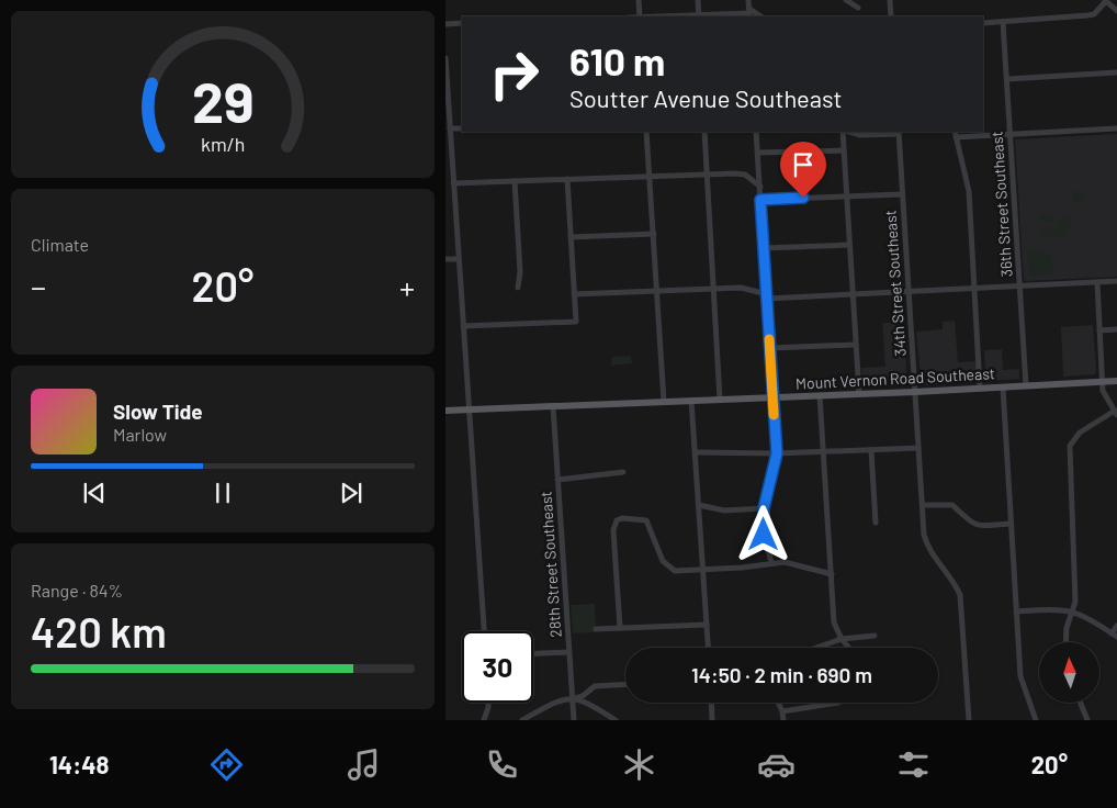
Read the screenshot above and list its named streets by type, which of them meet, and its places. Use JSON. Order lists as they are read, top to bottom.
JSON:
{
  "streets": {
    "main road": ["Mount Vernon Road Southeast"],
    "street": ["36th Street Southeast", "34th Street Southeast", "28th Street Southeast"]
  },
  "crossings": [
    ["36th Street Southeast", "Mount Vernon Road Southeast"],
    ["34th Street Southeast", "Mount Vernon Road Southeast"],
    ["Mount Vernon Road Southeast", "28th Street Southeast"]
  ],
  "north": "top",
  "page": {
    "turn": ["610 m", "Soutter Avenue Southeast"],
    "tile": [
      "Climate",
      ["Range · 84%", "420 km"]
    ],
    "heat": ["−", "20°", "+"],
    "song": ["Slow Tide", "Marlow"],
    "limit": "30",
    "trip": "14:50 · 2 min · 690 m",
    "tabs": ["14:48", "20°"],
    "gauge": ["29", "km/h"]
  }
}
